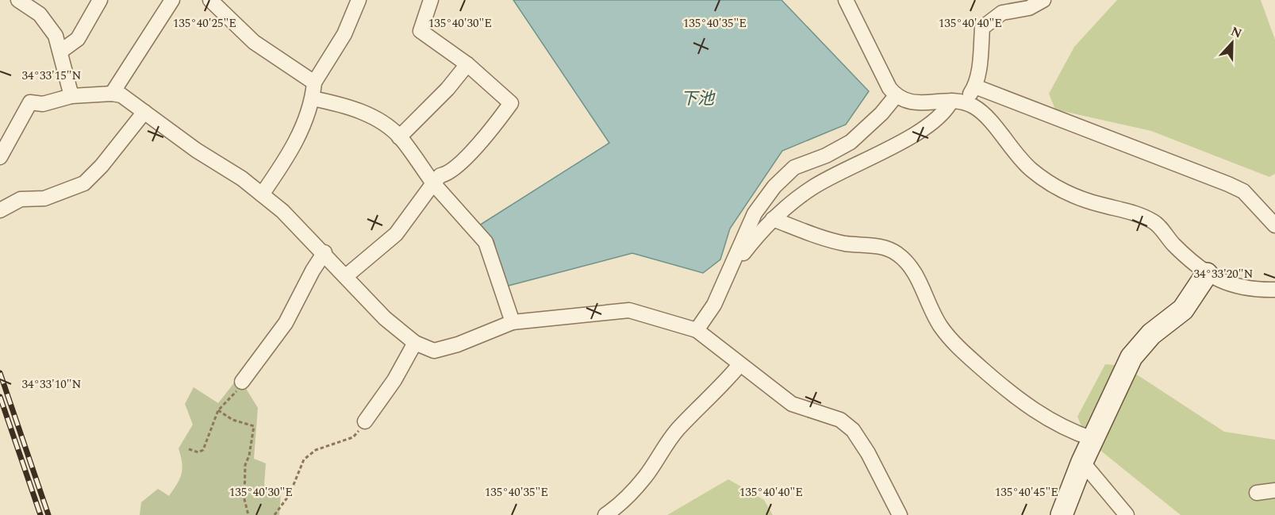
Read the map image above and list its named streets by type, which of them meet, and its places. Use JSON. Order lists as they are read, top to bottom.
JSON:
{
  "water": ["下池"],
  "north": "top",
  "coordinates": [
    "135°40'25\"E",
    "135°40'30\"E",
    "135°40'35\"E",
    "135°40'40\"E",
    "34°33'15\"N",
    "34°33'20\"N",
    "34°33'10\"N",
    "135°40'45\"E"
  ]
}
